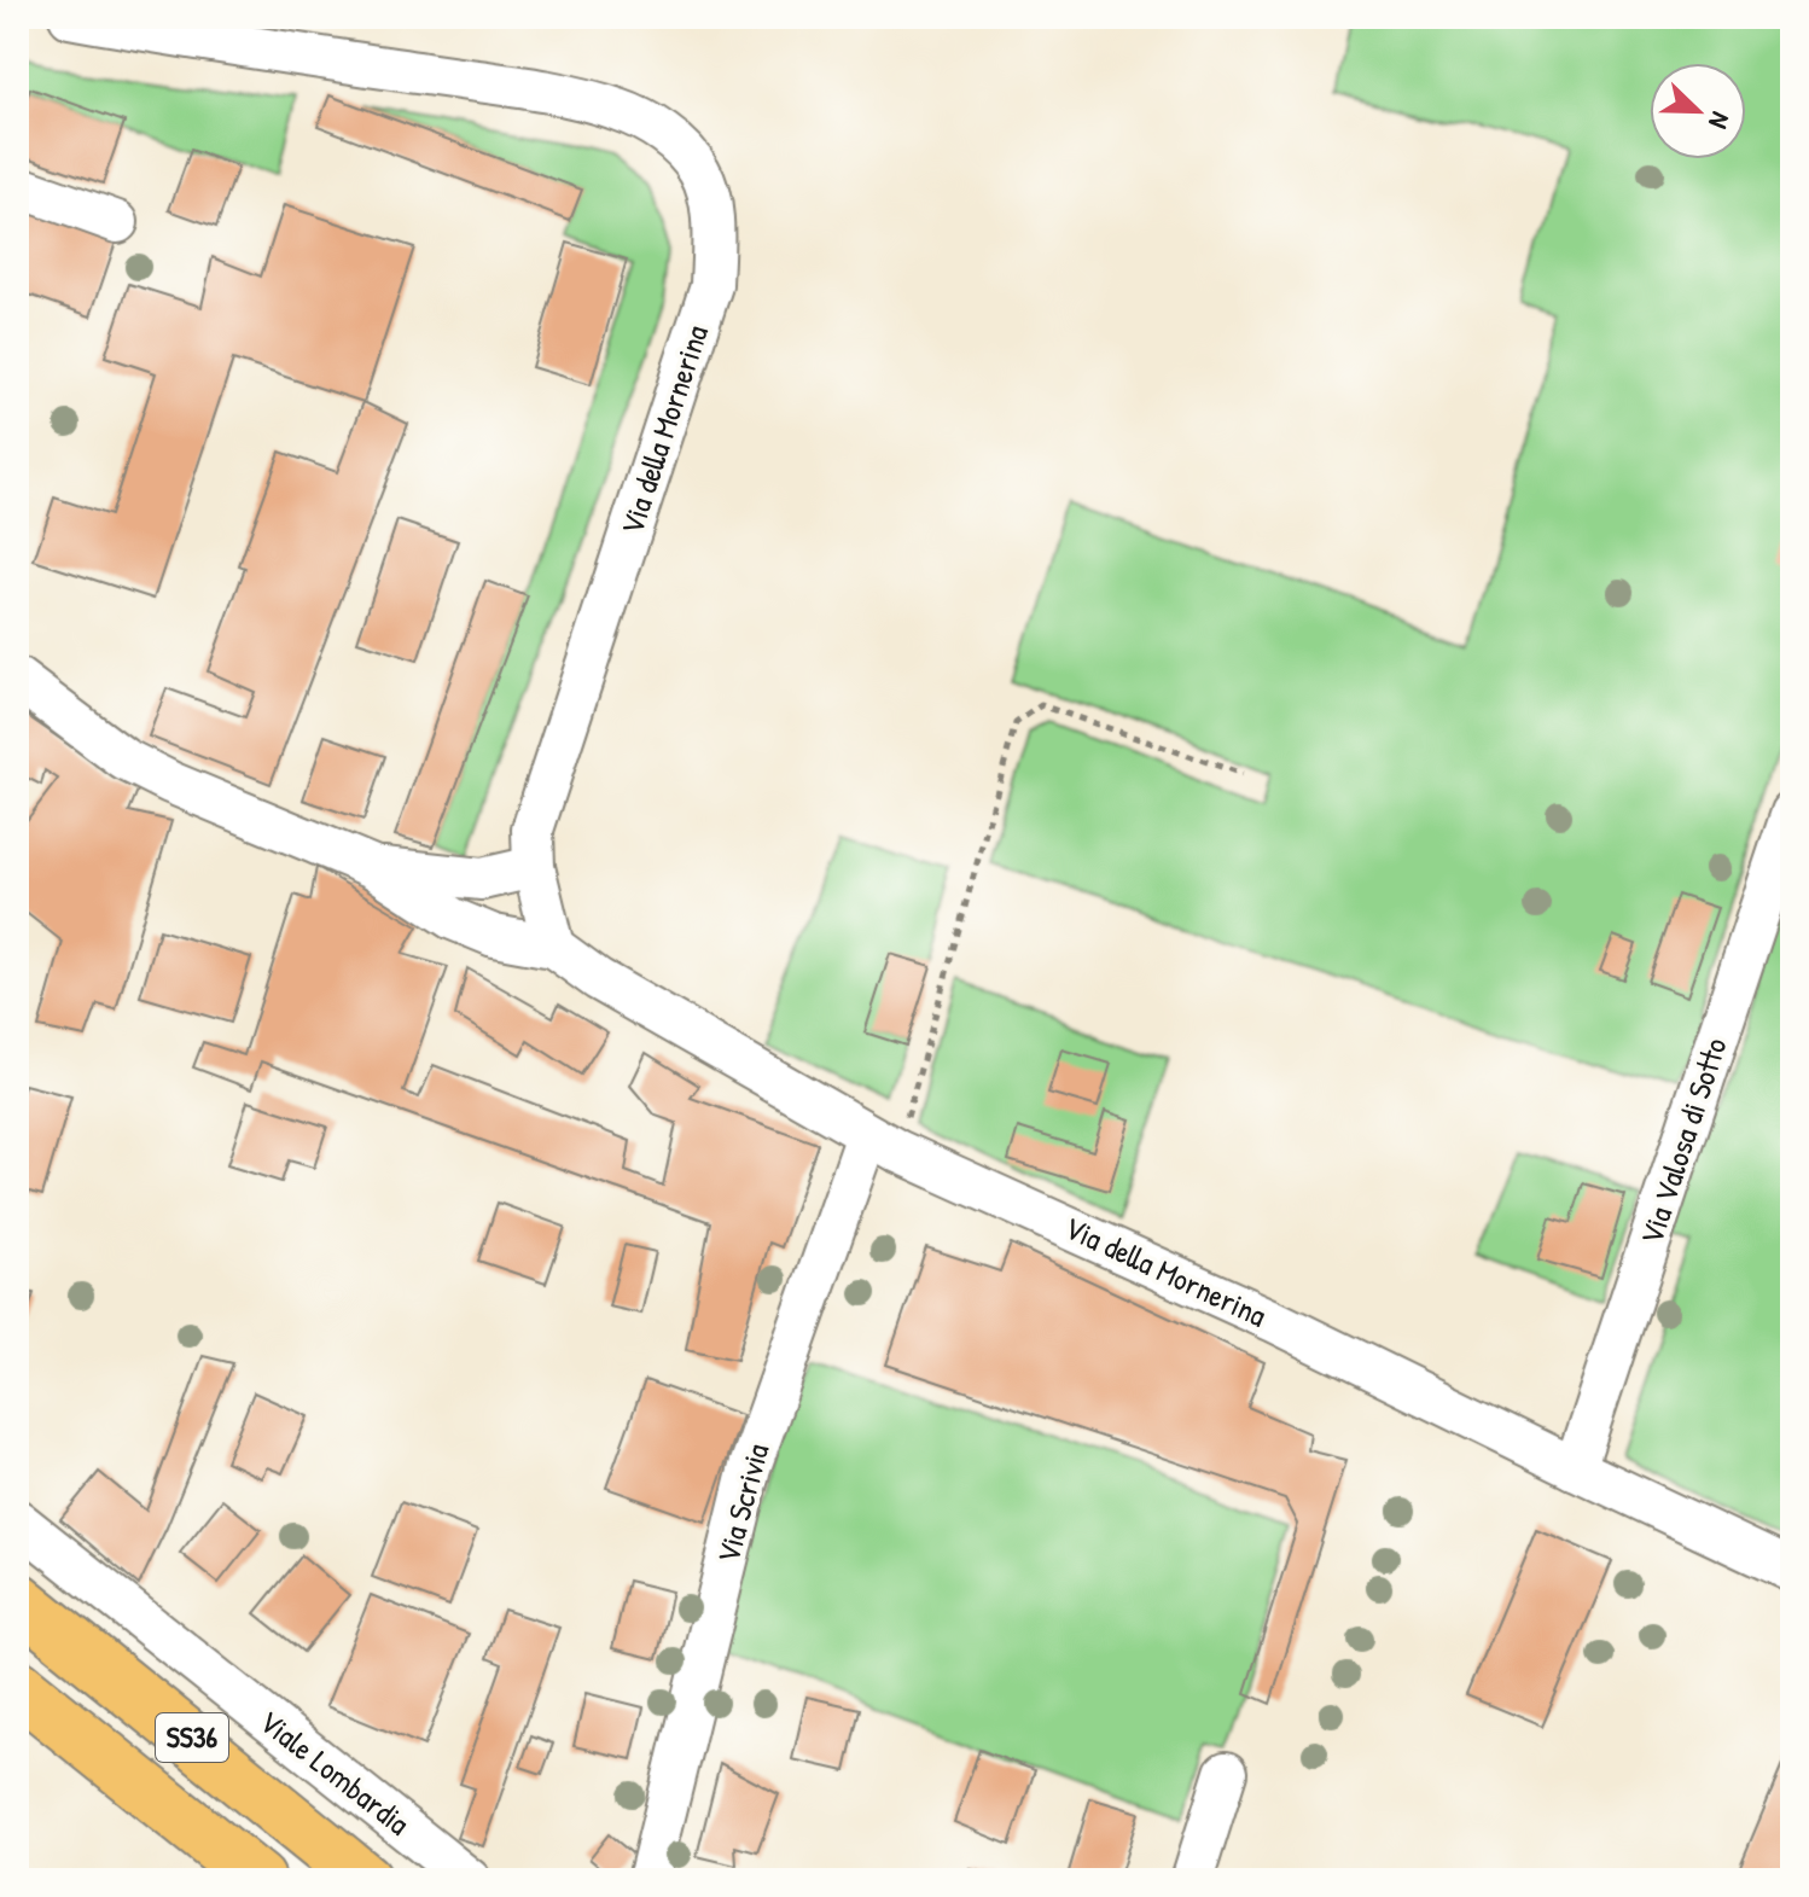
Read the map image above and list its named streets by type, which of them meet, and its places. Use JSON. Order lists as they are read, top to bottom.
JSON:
{
  "streets": {
    "highway": ["SS36", "Viale Lombardia"],
    "street": ["Via della Mornerina", "Via Valosa di Sotto", "Via Scrivia"]
  },
  "crossings": [
    ["Via della Mornerina", "Via Valosa di Sotto"],
    ["Via della Mornerina", "Via Scrivia"]
  ],
  "north": "bottom right"
}
